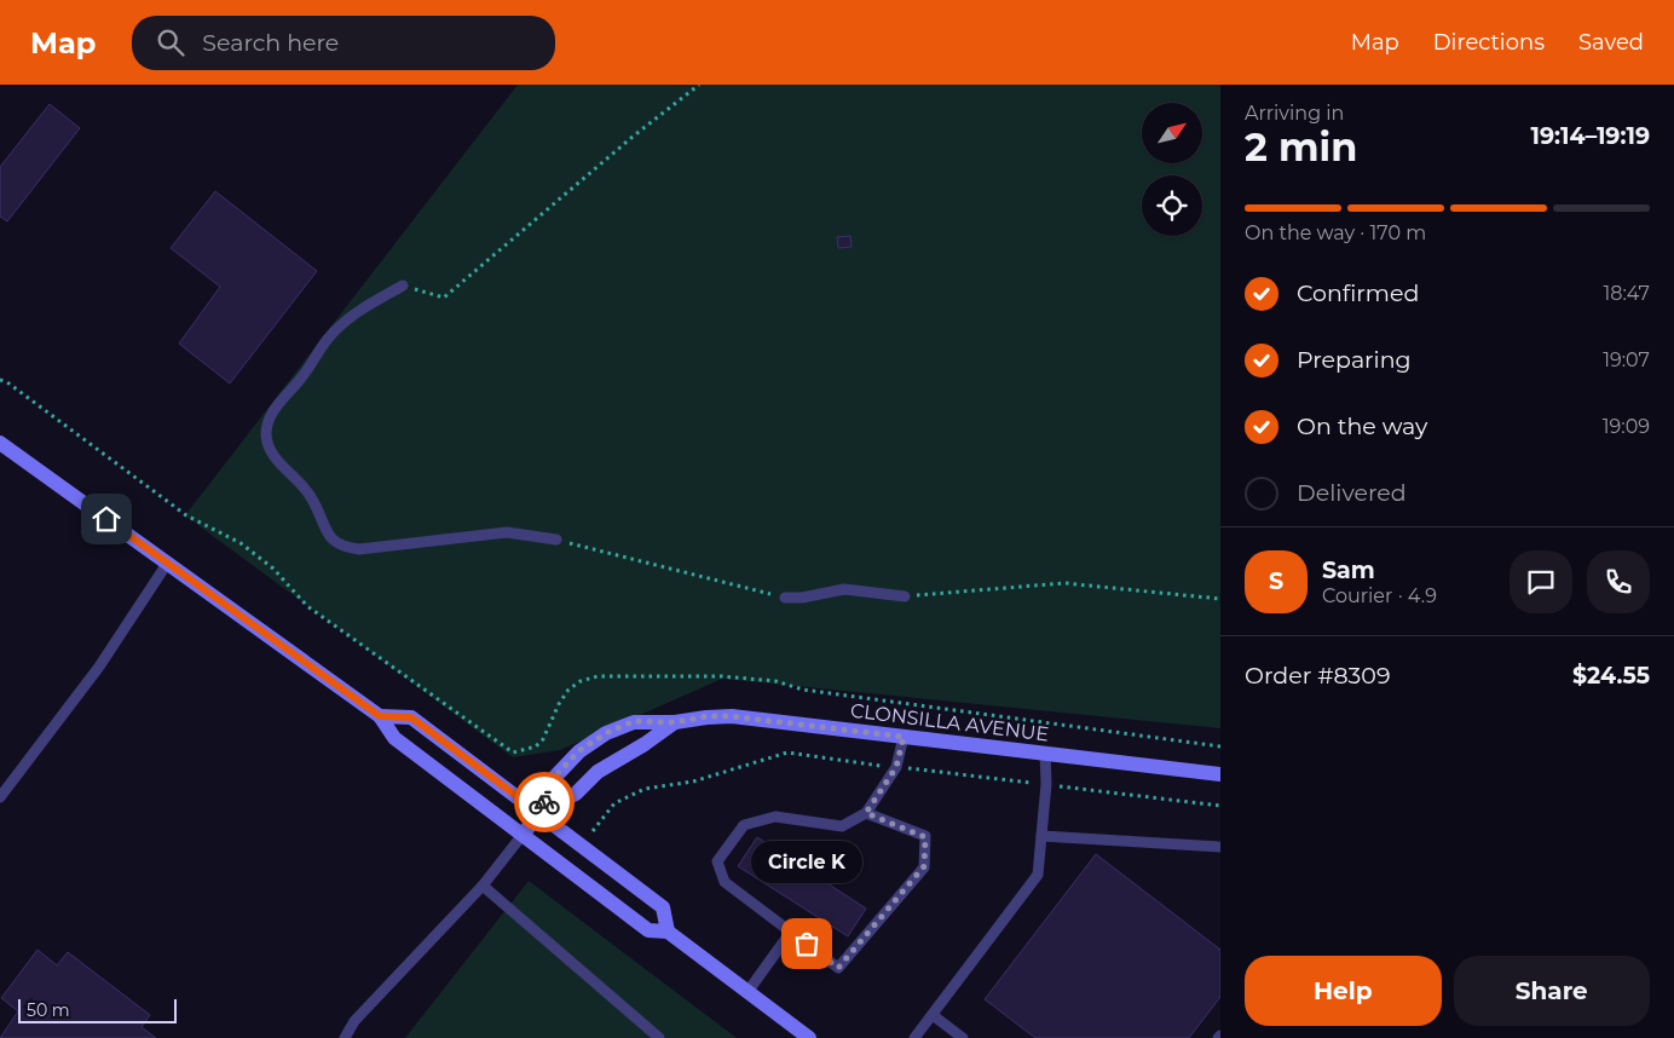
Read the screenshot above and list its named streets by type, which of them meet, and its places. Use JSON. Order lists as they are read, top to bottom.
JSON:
{
  "streets": {
    "main road": ["CLONSILLA AVENUE"]
  },
  "places": ["Circle K"],
  "scale_bar": "50 m",
  "north": "top right",
  "page": {
    "header": "Map",
    "search": "Search here",
    "nav": ["Map", "Directions", "Saved"],
    "heading": ["2 min", "Arriving in", "19:14–19:19"],
    "panel": [
      "Sam",
      "Courier · 4.9",
      "Order #8309",
      "$24.55"
    ],
    "bar": "On the way · 170 m",
    "list": [
      ["Confirmed", "18:47"],
      ["Preparing", "19:07"],
      ["On the way", "19:09"],
      "Delivered"
    ],
    "round": "S",
    "bubble": "Circle K",
    "buttons": ["Help", "Share"],
    "scale": "50 m"
  }
}
